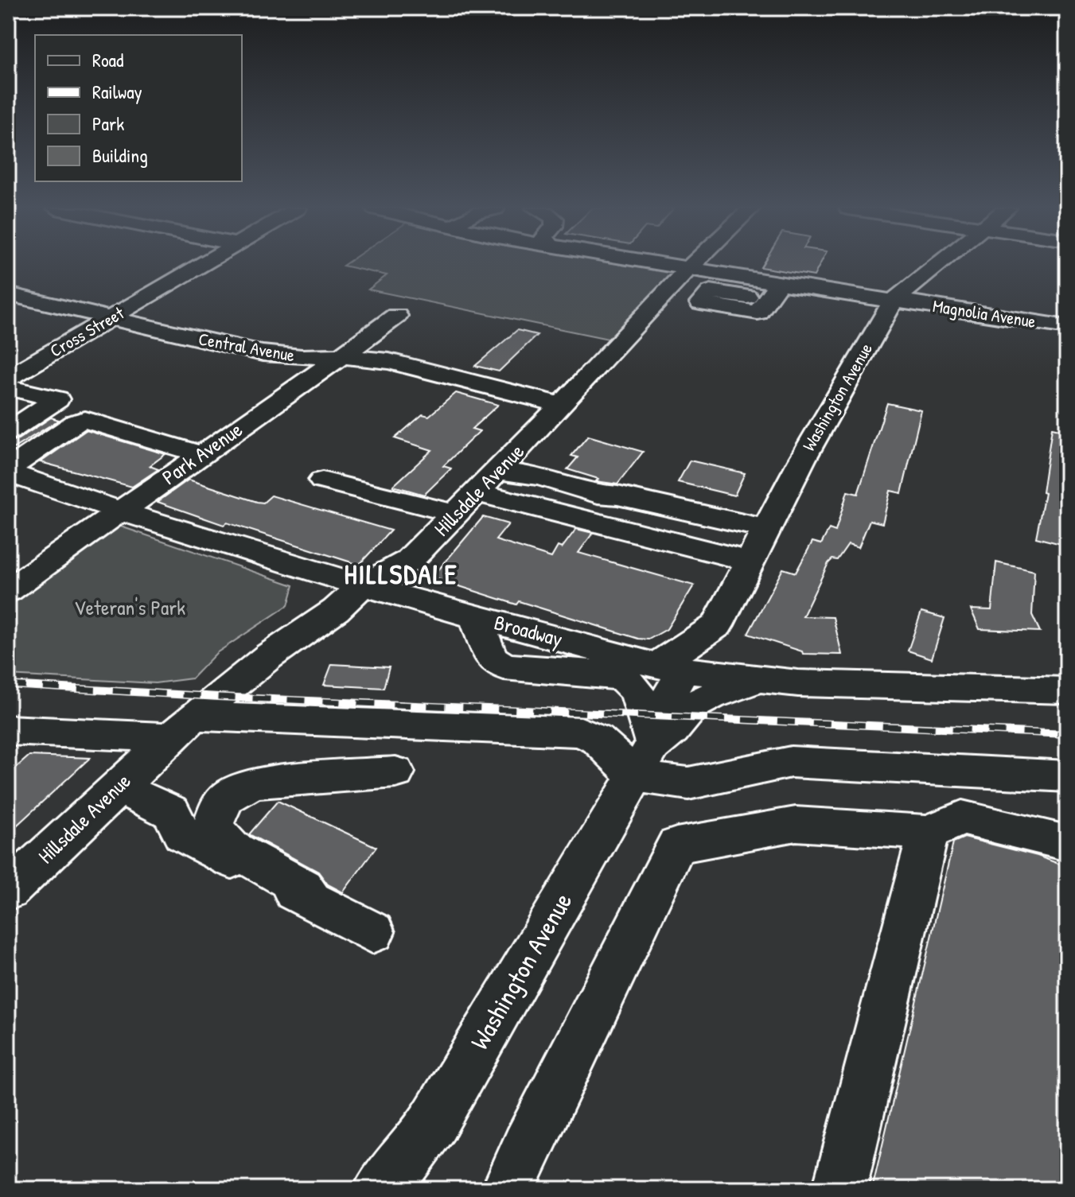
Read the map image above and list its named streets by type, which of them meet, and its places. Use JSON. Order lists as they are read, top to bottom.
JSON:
{
  "streets": {
    "street": [
      "Magnolia Avenue",
      "Cross Street",
      "Central Avenue",
      "Washington Avenue",
      "Park Avenue",
      "Hillsdale Avenue",
      "Broadway"
    ]
  },
  "crossings": [
    ["Magnolia Avenue", "Washington Avenue"],
    ["Magnolia Avenue", "Hillsdale Avenue"],
    ["Cross Street", "Central Avenue"],
    ["Central Avenue", "Park Avenue"],
    ["Central Avenue", "Hillsdale Avenue"],
    ["Washington Avenue", "Broadway"],
    ["Park Avenue", "Broadway"],
    ["Hillsdale Avenue", "Broadway"]
  ],
  "districts": ["HILLSDALE"],
  "parks": ["Veteran's Park"],
  "legend": [
    "Road",
    "Railway",
    "Park",
    "Building"
  ]
}
